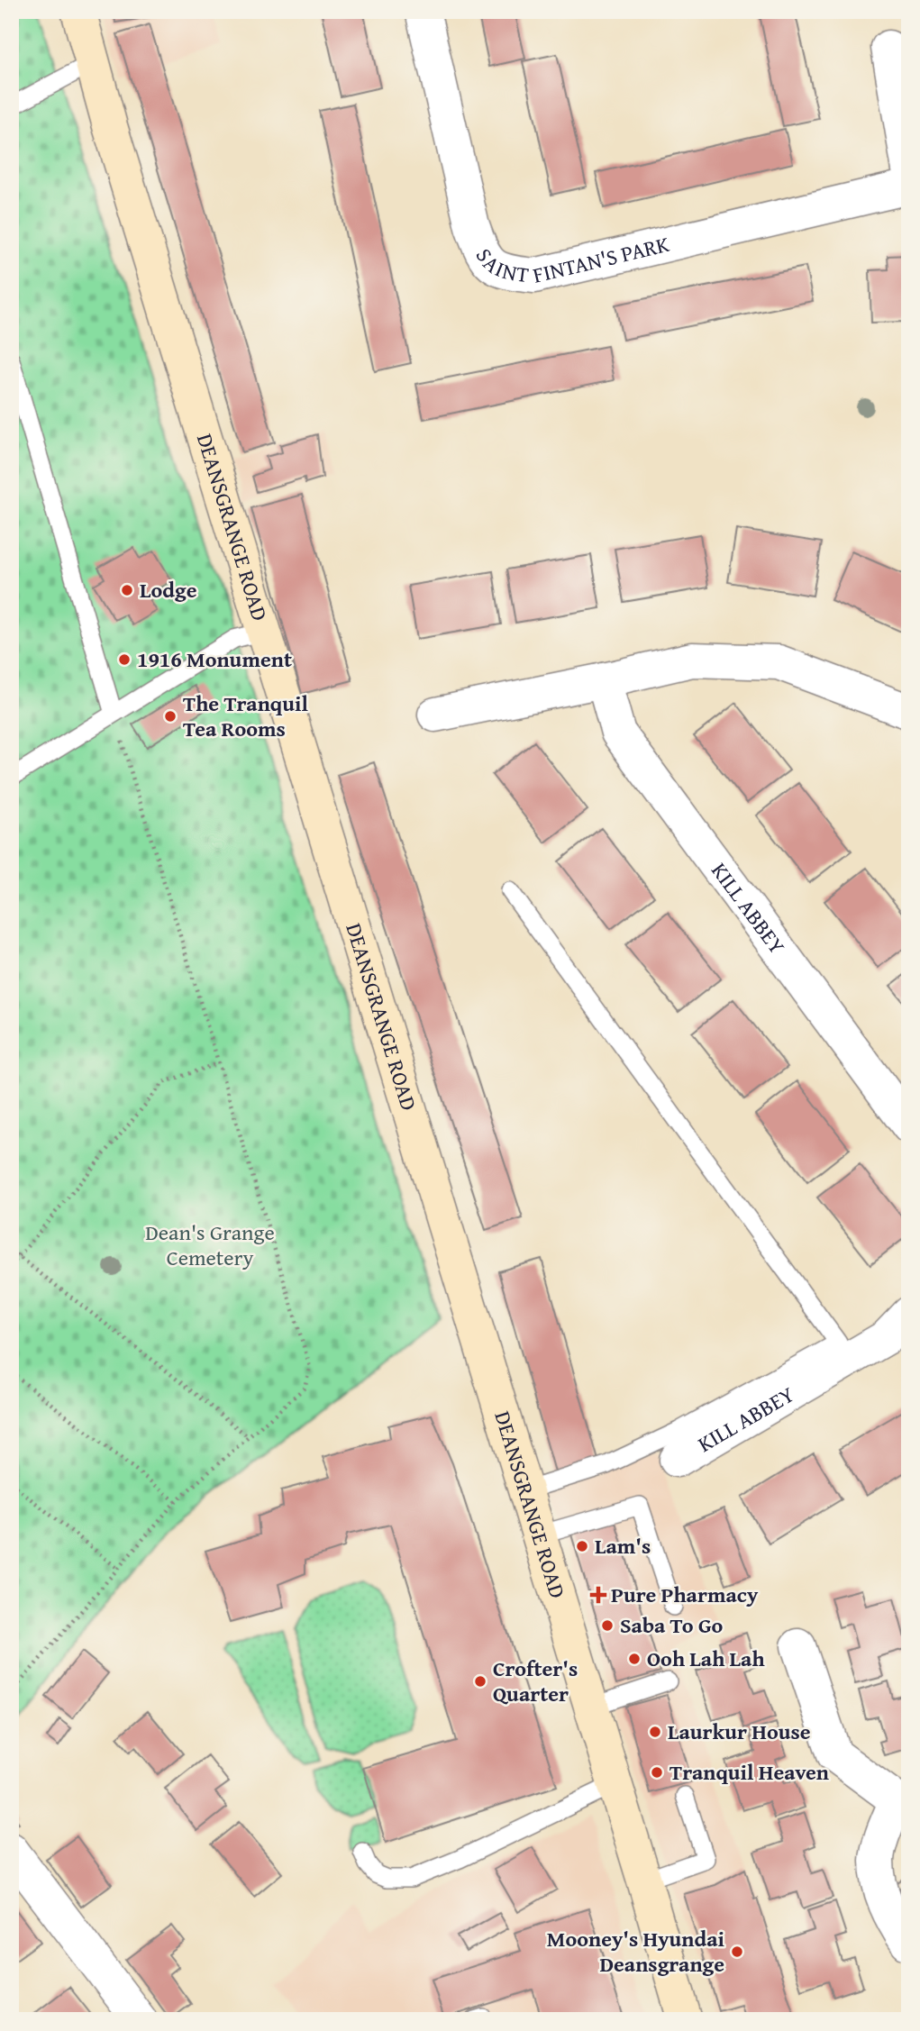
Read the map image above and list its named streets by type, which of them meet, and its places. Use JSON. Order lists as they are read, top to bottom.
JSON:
{
  "streets": {
    "main road": ["DEANSGRANGE ROAD"],
    "street": ["SAINT FINTAN'S PARK", "KILL ABBEY"]
  },
  "parks": ["Dean's Grange Cemetery"],
  "places": {
    "other": [
      "Lodge",
      "1916 Monument",
      "The Tranquil Tea Rooms",
      "Lam's",
      "Saba To Go",
      "Ooh Lah Lah",
      "Crofter's Quarter",
      "Laurkur House",
      "Tranquil Heaven",
      "Mooney's Hyundai Deansgrange"
    ],
    "health": ["Pure Pharmacy"]
  }
}
